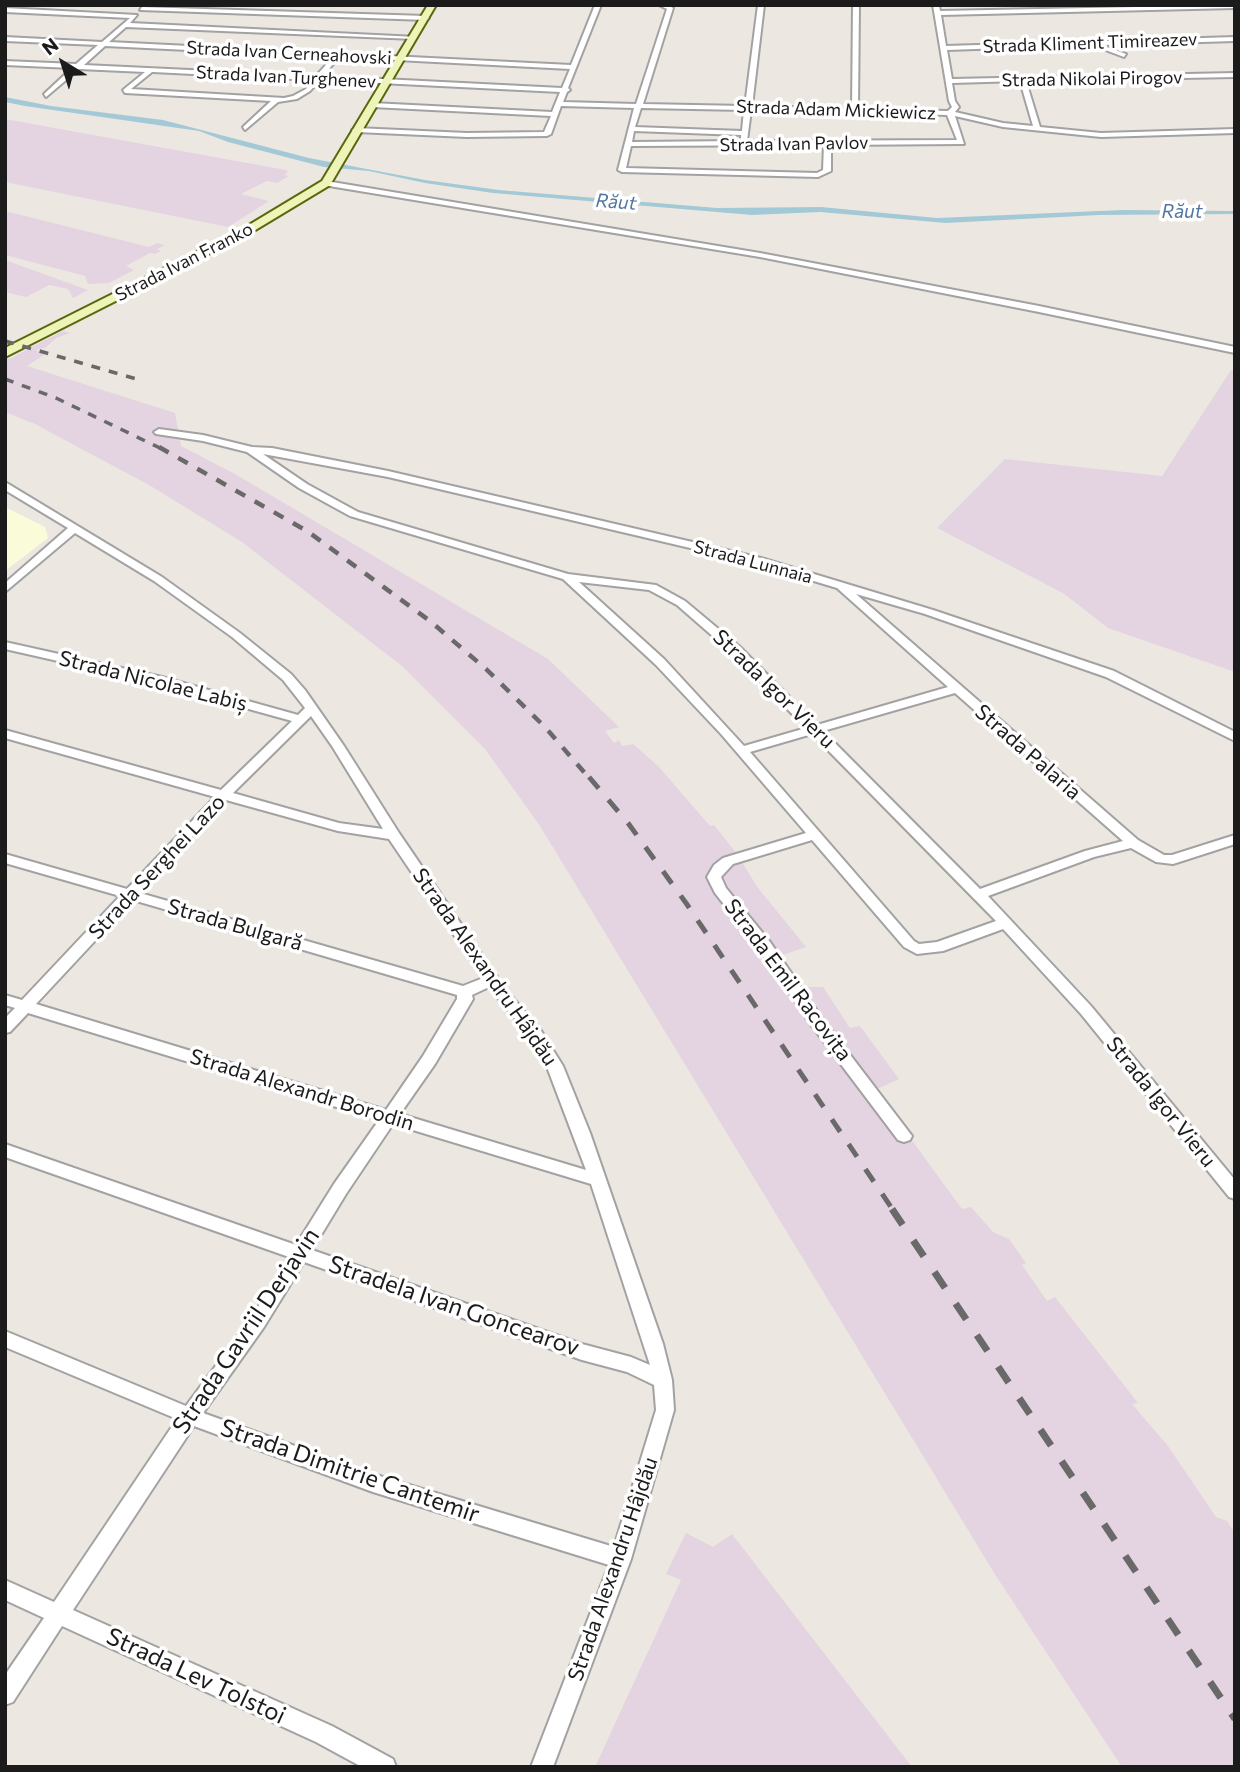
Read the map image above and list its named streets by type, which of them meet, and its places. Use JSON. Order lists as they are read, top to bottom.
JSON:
{
  "streets": {
    "main road": ["Strada Ivan Franko"],
    "street": [
      "Strada Kliment Timireazev",
      "Strada Ivan Cerneahovski",
      "Strada Ivan Turghenev",
      "Strada Nikolai Pirogov",
      "Strada Adam Mickiewicz",
      "Strada Ivan Pavlov",
      "Strada Lunnaia",
      "Strada Nicolae Labiș",
      "Strada Igor Vieru",
      "Strada Palaria",
      "Strada Serghei Lazo",
      "Strada Bulgară",
      "Strada Alexandru Hâjdău",
      "Strada Emil Racovița",
      "Strada Alexandr Borodin",
      "Stradela Ivan Goncearov",
      "Strada Gavriil Derjavin",
      "Strada Dimitrie Cantemir",
      "Strada Lev Tolstoi"
    ]
  },
  "crossings": [
    ["Strada Ivan Cerneahovski", "Strada Ivan Franko"],
    ["Strada Ivan Turghenev", "Strada Ivan Franko"],
    ["Strada Adam Mickiewicz", "Strada Ivan Pavlov"],
    ["Strada Lunnaia", "Strada Igor Vieru"],
    ["Strada Lunnaia", "Strada Palaria"],
    ["Strada Nicolae Labiș", "Strada Serghei Lazo"],
    ["Strada Nicolae Labiș", "Strada Alexandru Hâjdău"],
    ["Strada Serghei Lazo", "Strada Bulgară"],
    ["Strada Serghei Lazo", "Strada Alexandru Hâjdău"],
    ["Strada Serghei Lazo", "Strada Alexandr Borodin"],
    ["Strada Bulgară", "Strada Gavriil Derjavin"],
    ["Strada Alexandru Hâjdău", "Strada Alexandr Borodin"],
    ["Strada Alexandru Hâjdău", "Stradela Ivan Goncearov"],
    ["Strada Alexandru Hâjdău", "Strada Dimitrie Cantemir"],
    ["Strada Alexandr Borodin", "Strada Gavriil Derjavin"],
    ["Stradela Ivan Goncearov", "Strada Gavriil Derjavin"],
    ["Strada Gavriil Derjavin", "Strada Dimitrie Cantemir"],
    ["Strada Gavriil Derjavin", "Strada Lev Tolstoi"]
  ],
  "water": ["Răut"],
  "north": "top left"
}
